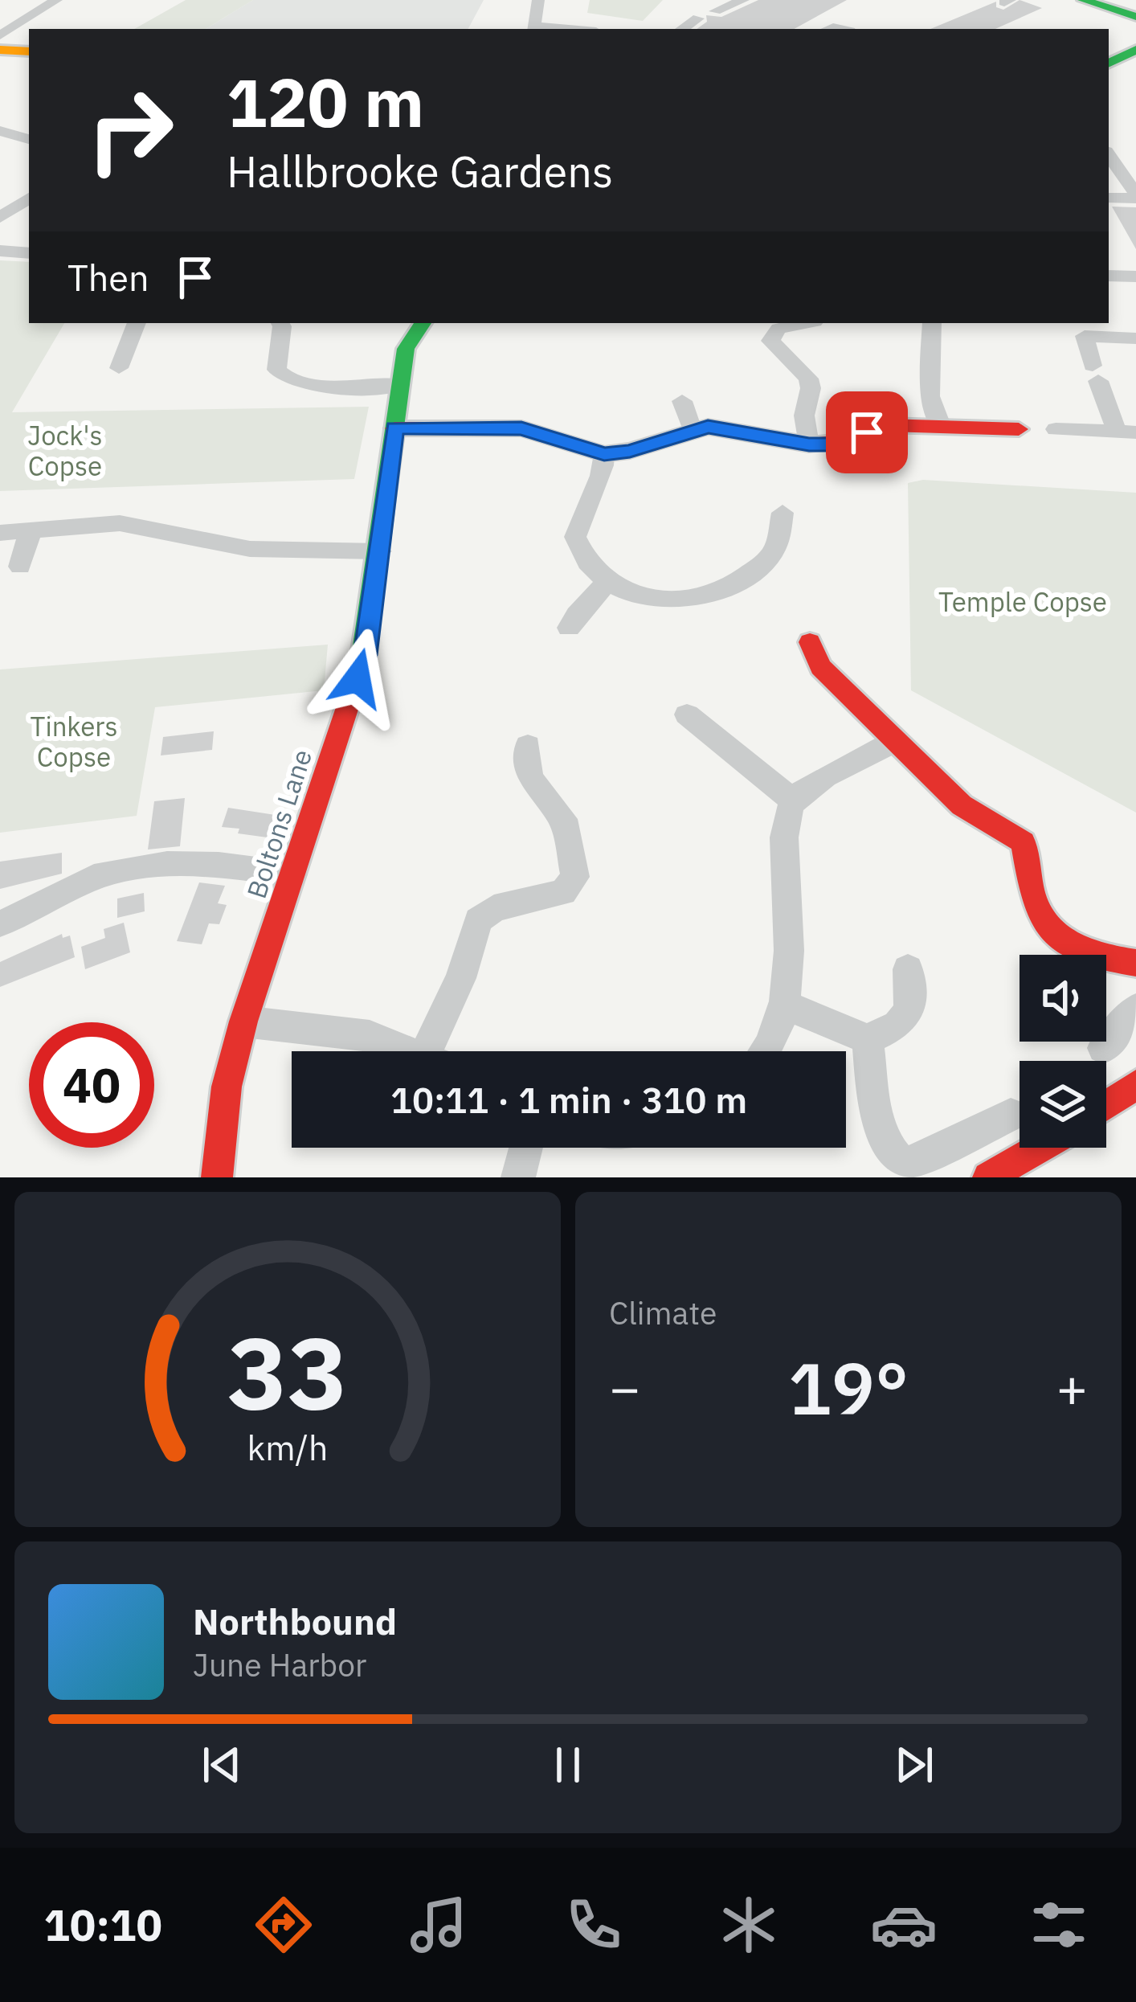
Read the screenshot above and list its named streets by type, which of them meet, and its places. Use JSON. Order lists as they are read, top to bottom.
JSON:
{
  "streets": {
    "street": ["Boltons Lane"]
  },
  "parks": ["Jock's Copse", "Temple Copse", "Tinkers Copse"],
  "page": {
    "turn": ["120 m", "Hallbrooke Gardens"],
    "then": "Then",
    "limit": "40",
    "trip": "10:11 · 1 min · 310 m",
    "tile": "Climate",
    "heat": ["−", "19°", "+"],
    "song": ["Northbound", "June Harbor"],
    "tabs": "10:10",
    "gauge": ["33", "km/h"]
  }
}
